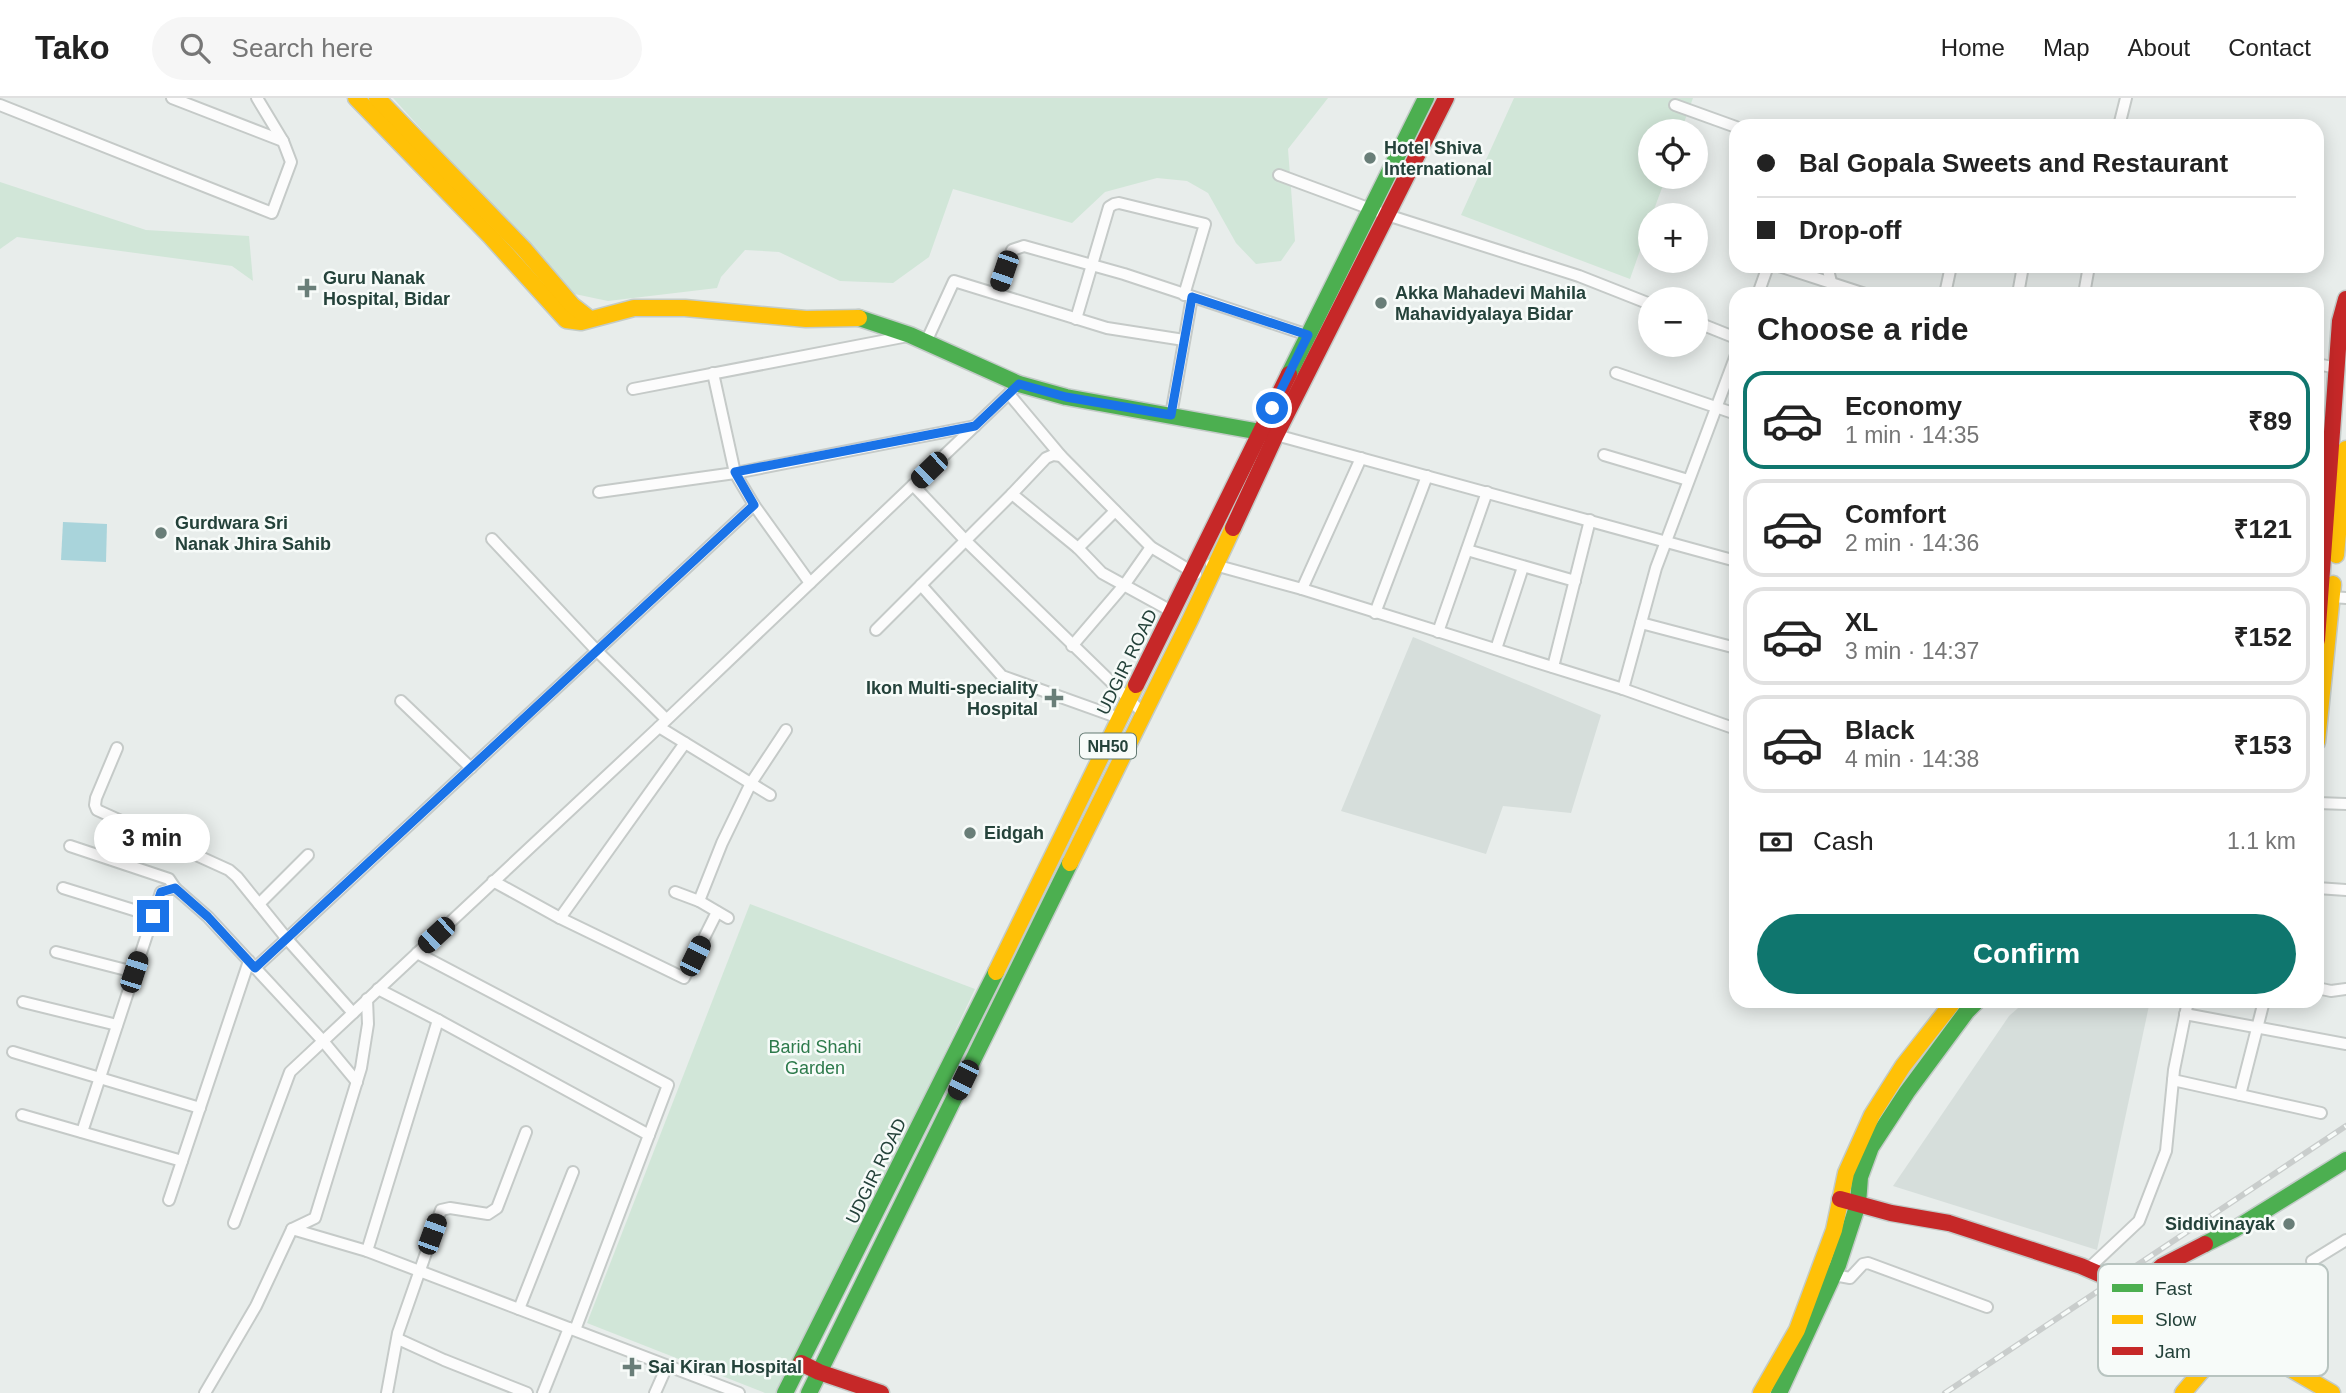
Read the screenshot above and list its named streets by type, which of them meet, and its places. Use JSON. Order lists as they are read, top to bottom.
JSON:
{
  "streets": {
    "main road": ["UDGIR ROAD", "NH50"]
  },
  "parks": ["Barid Shahi Garden"],
  "places": {
    "other": [
      "Hotel Shiva International",
      "Akka Mahadevi Mahila Mahavidyalaya Bidar",
      "Gurdwara Sri Nanak Jhira Sahib",
      "Eidgah",
      "Siddivinayak"
    ],
    "health": ["Guru Nanak Hospital, Bidar", "Ikon Multi-speciality Hospital", "Sai Kiran Hospital"]
  },
  "legend": ["Fast", "Slow", "Jam"],
  "page": {
    "header": "Tako",
    "search": "Search here",
    "nav": [
      "Home",
      "Map",
      "About",
      "Contact"
    ],
    "map_buttons": ["+", "−"],
    "banner": ["Bal Gopala Sweets and Restaurant", "Drop-off"],
    "heading": "Choose a ride",
    "list": [
      {
        "name": "Economy",
        "note": "1 min · 14:35",
        "value": "₹89"
      },
      {
        "name": "Comfort",
        "note": "2 min · 14:36",
        "value": "₹121"
      },
      {
        "name": "XL",
        "note": "3 min · 14:37",
        "value": "₹152"
      },
      {
        "name": "Black",
        "note": "4 min · 14:38",
        "value": "₹153"
      }
    ],
    "pay": ["Cash", "1.1 km"],
    "bubble": "3 min",
    "buttons": "Confirm"
  }
}
